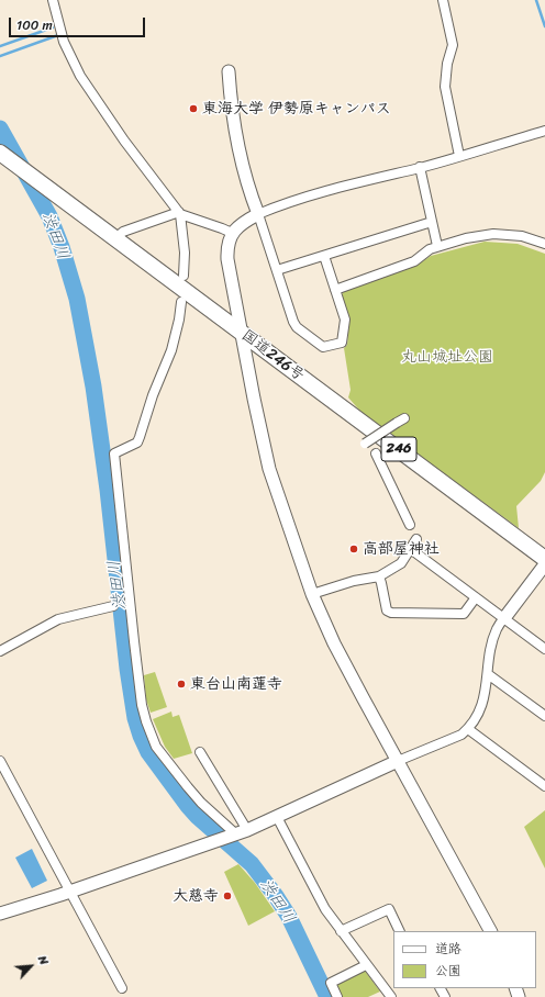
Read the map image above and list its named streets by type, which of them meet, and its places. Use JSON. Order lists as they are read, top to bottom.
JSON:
{
  "streets": {
    "highway": ["国道246号", "246"]
  },
  "water": ["渋田川"],
  "parks": ["丸山城址公園"],
  "places": [
    "東海大学 伊勢原キャンパス",
    "高部屋神社",
    "東台山南蓮寺",
    "大慈寺"
  ],
  "legend": ["道路", "公園"],
  "scale_bar": "100 m",
  "north": "top right"
}
